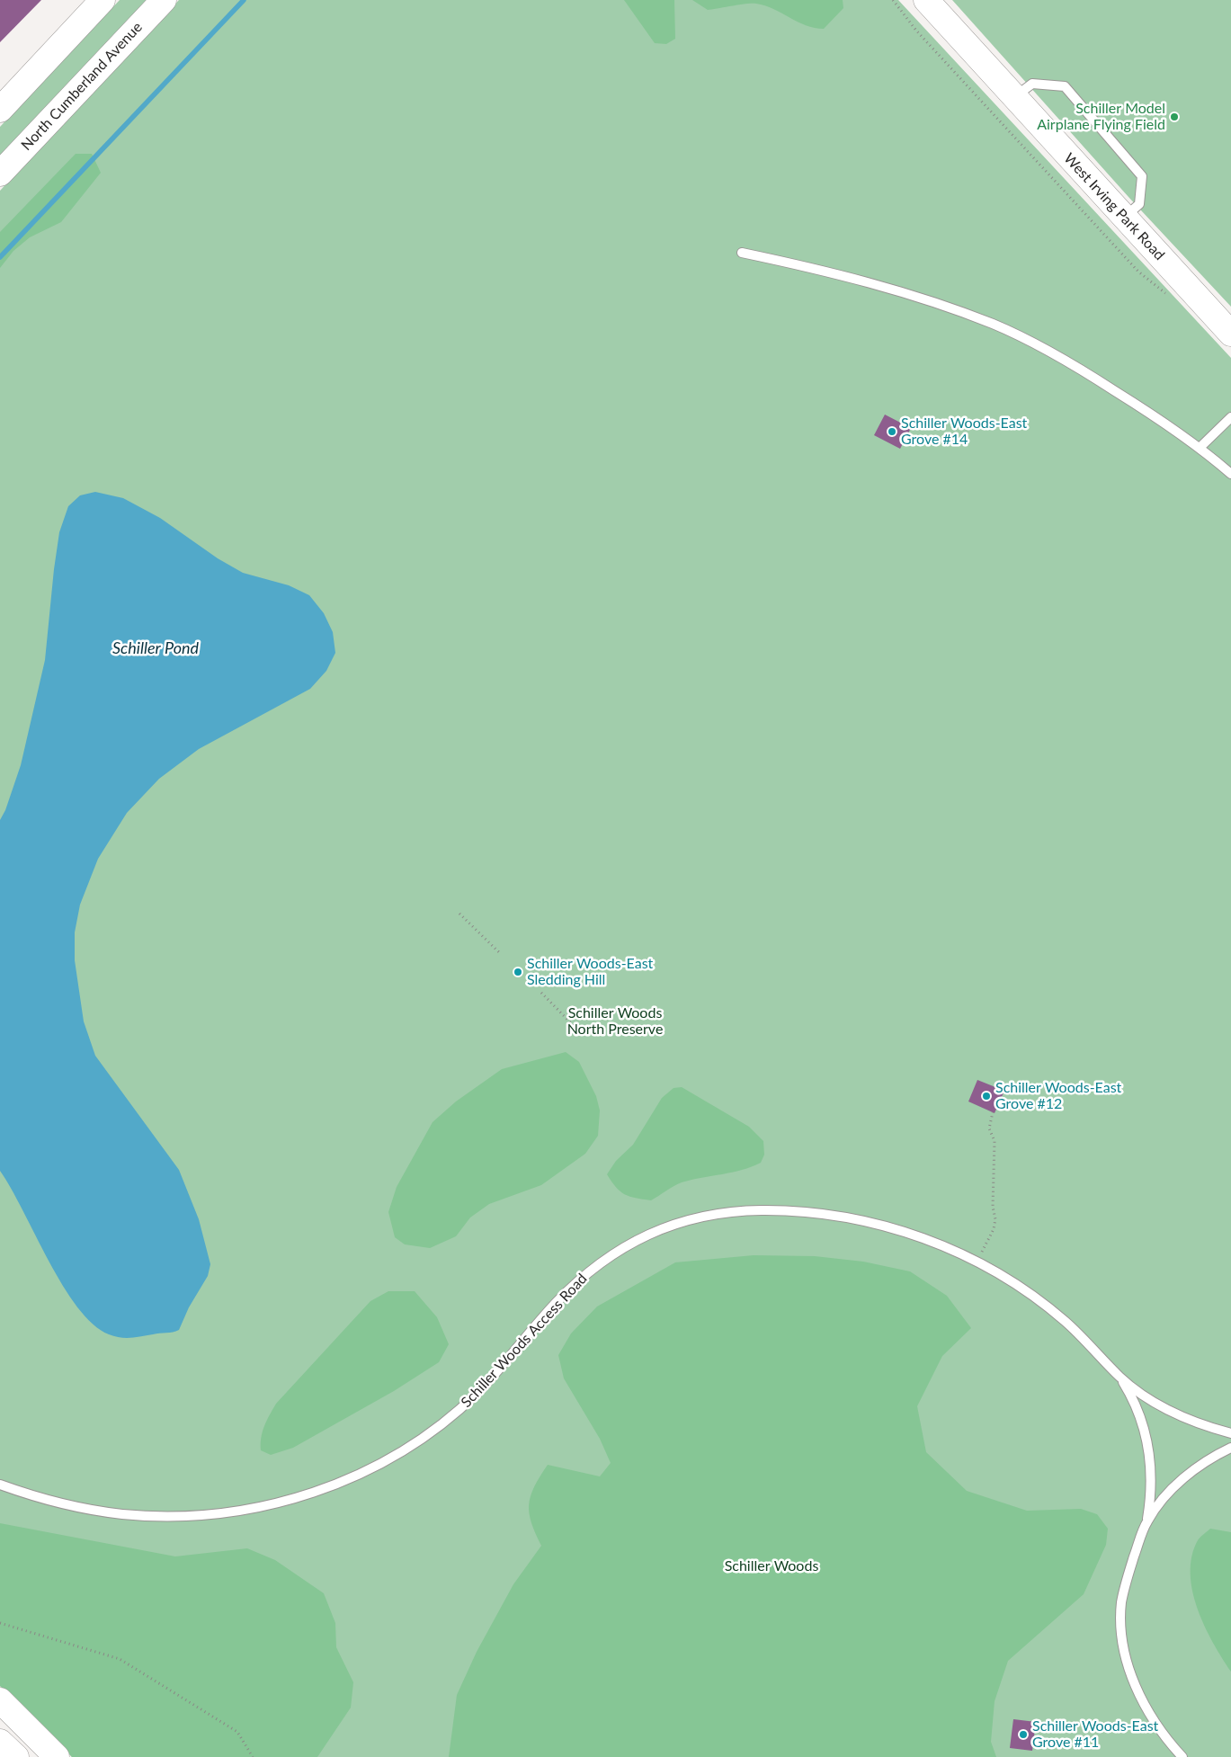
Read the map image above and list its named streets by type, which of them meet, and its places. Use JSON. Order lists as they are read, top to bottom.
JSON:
{
  "streets": {
    "main road": ["North Cumberland Avenue", "West Irving Park Road"],
    "lane": ["Schiller Woods Access Road"]
  },
  "water": ["Schiller Pond"],
  "parks": ["Schiller Woods North Preserve", "Schiller Woods"],
  "places": [
    "Schiller Model Airplane Flying Field",
    "Schiller Woods-East Grove #14",
    "Schiller Woods-East Sledding Hill",
    "Schiller Woods-East Grove #12",
    "Schiller Woods-East Grove #11"
  ]
}
